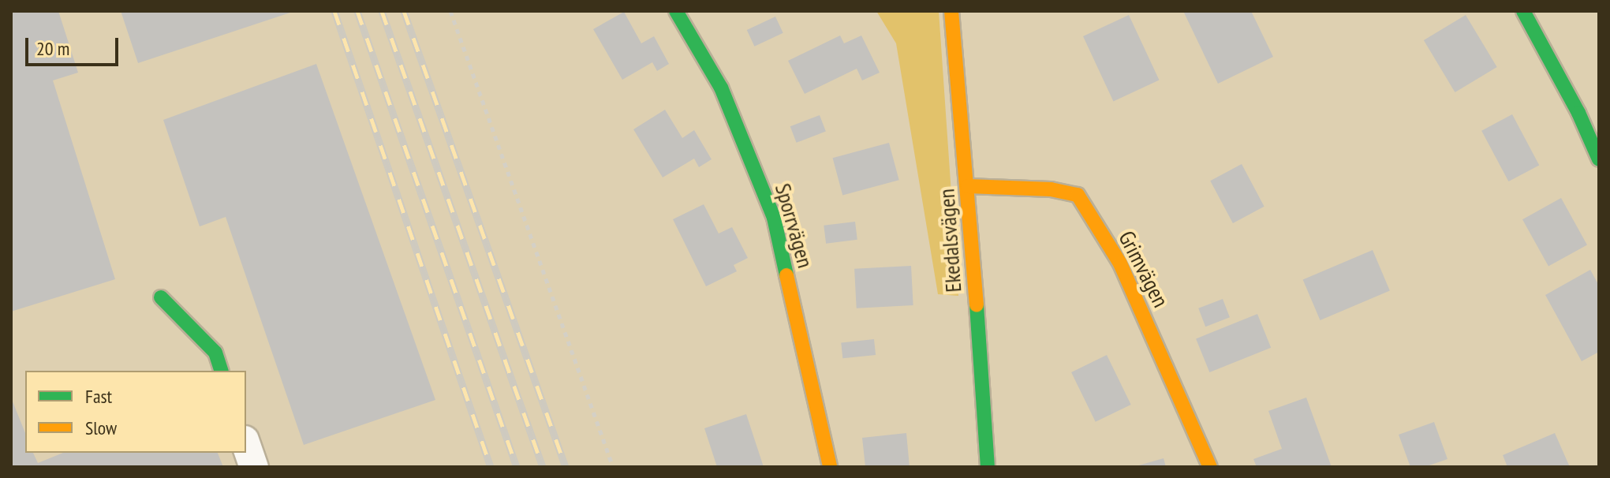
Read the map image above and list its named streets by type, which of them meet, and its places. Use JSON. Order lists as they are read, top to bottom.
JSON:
{
  "streets": {
    "street": ["Sporrvägen", "Ekedalsvägen", "Grimvägen"]
  },
  "crossings": [
    ["Ekedalsvägen", "Grimvägen"]
  ],
  "legend": ["Fast", "Slow"],
  "scale_bar": "20 m"
}
